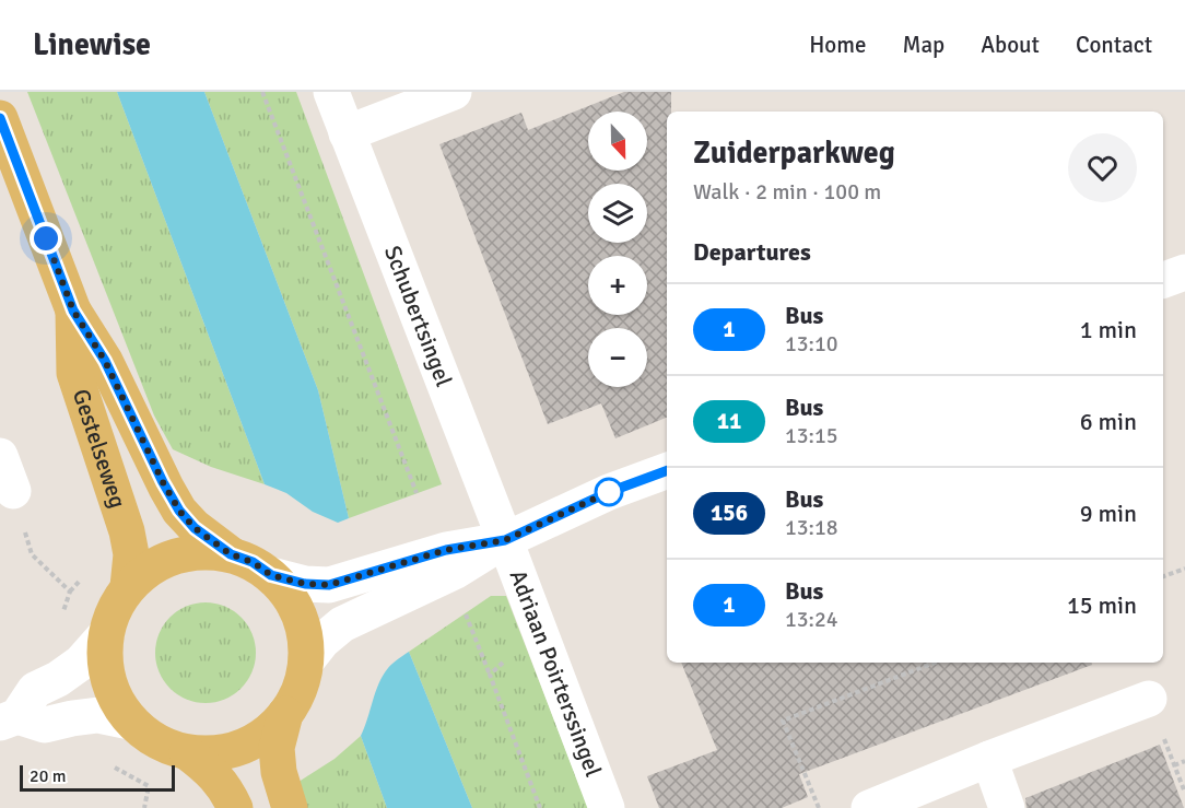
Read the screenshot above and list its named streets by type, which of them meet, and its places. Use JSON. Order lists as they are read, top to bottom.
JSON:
{
  "streets": {
    "main road": ["Gestelseweg"],
    "street": ["Schubertsingel", "Adriaan Poirterssingel"]
  },
  "crossings": [
    ["Schubertsingel", "Adriaan Poirterssingel"]
  ],
  "lines": ["bus line 1"],
  "scale_bar": "20 m",
  "north": "bottom",
  "page": {
    "header": "Linewise",
    "nav": [
      "Home",
      "Map",
      "About",
      "Contact"
    ],
    "map_buttons": ["+", "−"],
    "heading": [
      ["Zuiderparkweg", "Walk · 2 min · 100 m"],
      "Departures"
    ],
    "list": [
      {
        "mark": "1",
        "name": "Bus",
        "note": "13:10",
        "value": "1 min"
      },
      {
        "mark": "11",
        "name": "Bus",
        "note": "13:15",
        "value": "6 min"
      },
      {
        "mark": "156",
        "name": "Bus",
        "note": "13:18",
        "value": "9 min"
      },
      {
        "mark": "1",
        "name": "Bus",
        "note": "13:24",
        "value": "15 min"
      }
    ],
    "scale": "20 m"
  }
}
